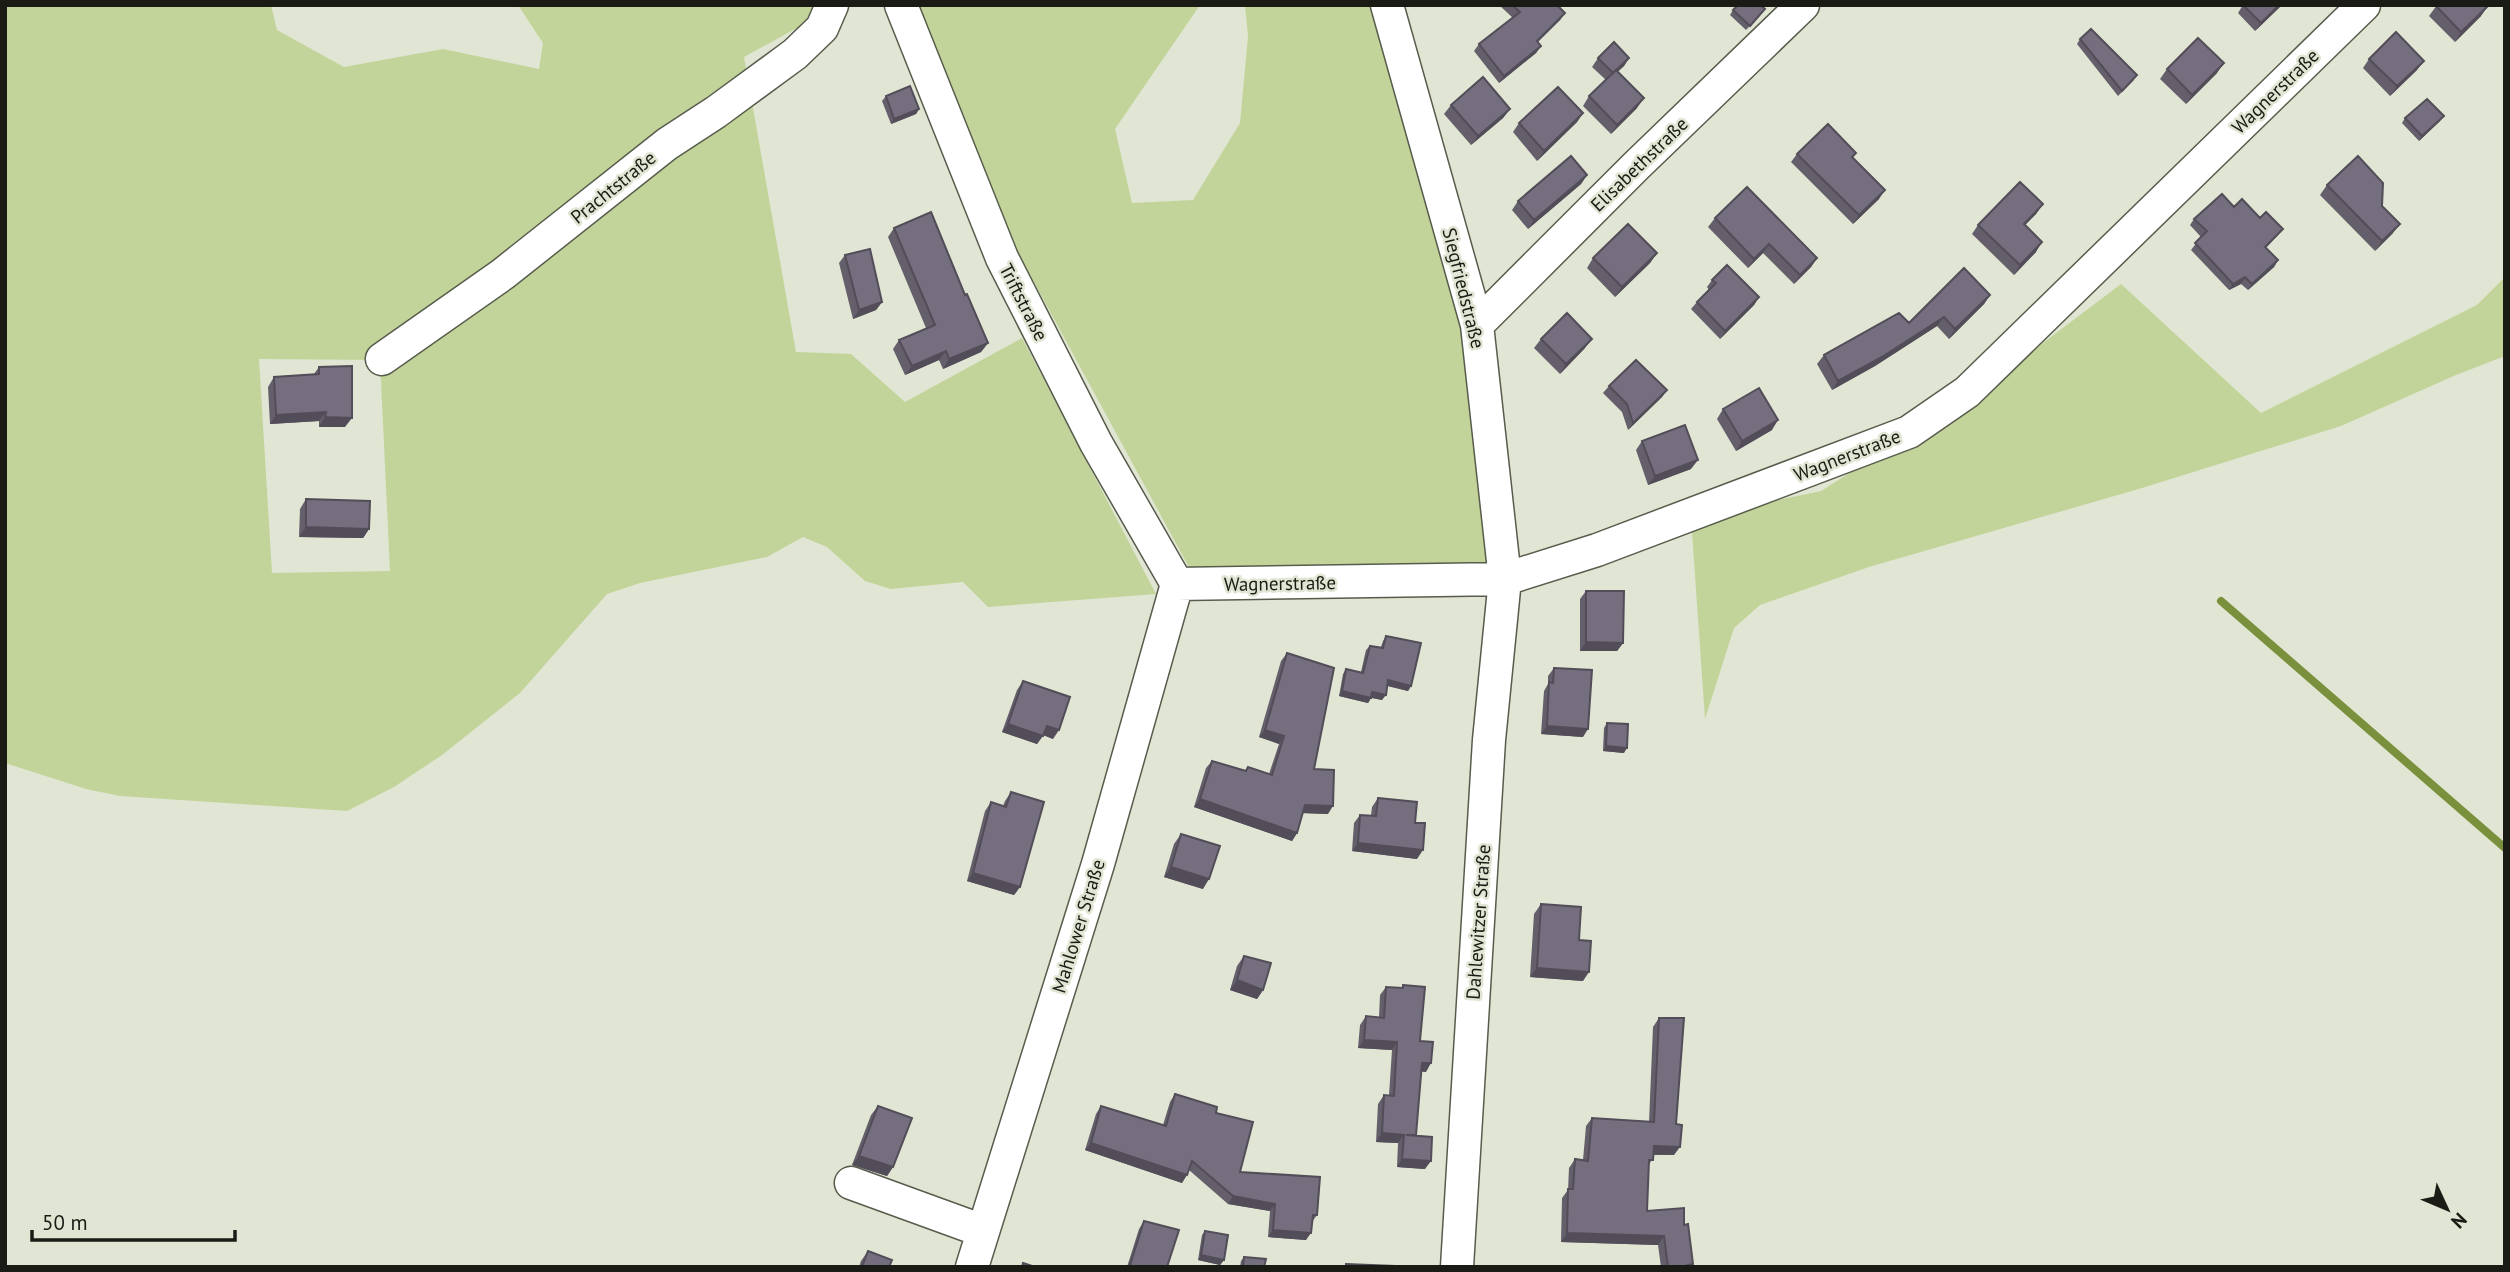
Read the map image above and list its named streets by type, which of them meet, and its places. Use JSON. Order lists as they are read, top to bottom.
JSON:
{
  "streets": {
    "street": [
      "Wagnerstraße",
      "Elisabethstraße",
      "Prachtstraße",
      "Siegfriedstraße",
      "Triftstraße",
      "Dahlewitzer Straße",
      "Mahlower Straße"
    ]
  },
  "crossings": [
    ["Wagnerstraße", "Siegfriedstraße"],
    ["Wagnerstraße", "Triftstraße"],
    ["Wagnerstraße", "Dahlewitzer Straße"],
    ["Wagnerstraße", "Mahlower Straße"],
    ["Elisabethstraße", "Siegfriedstraße"],
    ["Siegfriedstraße", "Dahlewitzer Straße"],
    ["Triftstraße", "Mahlower Straße"]
  ],
  "scale_bar": "50 m",
  "north": "bottom right"
}
